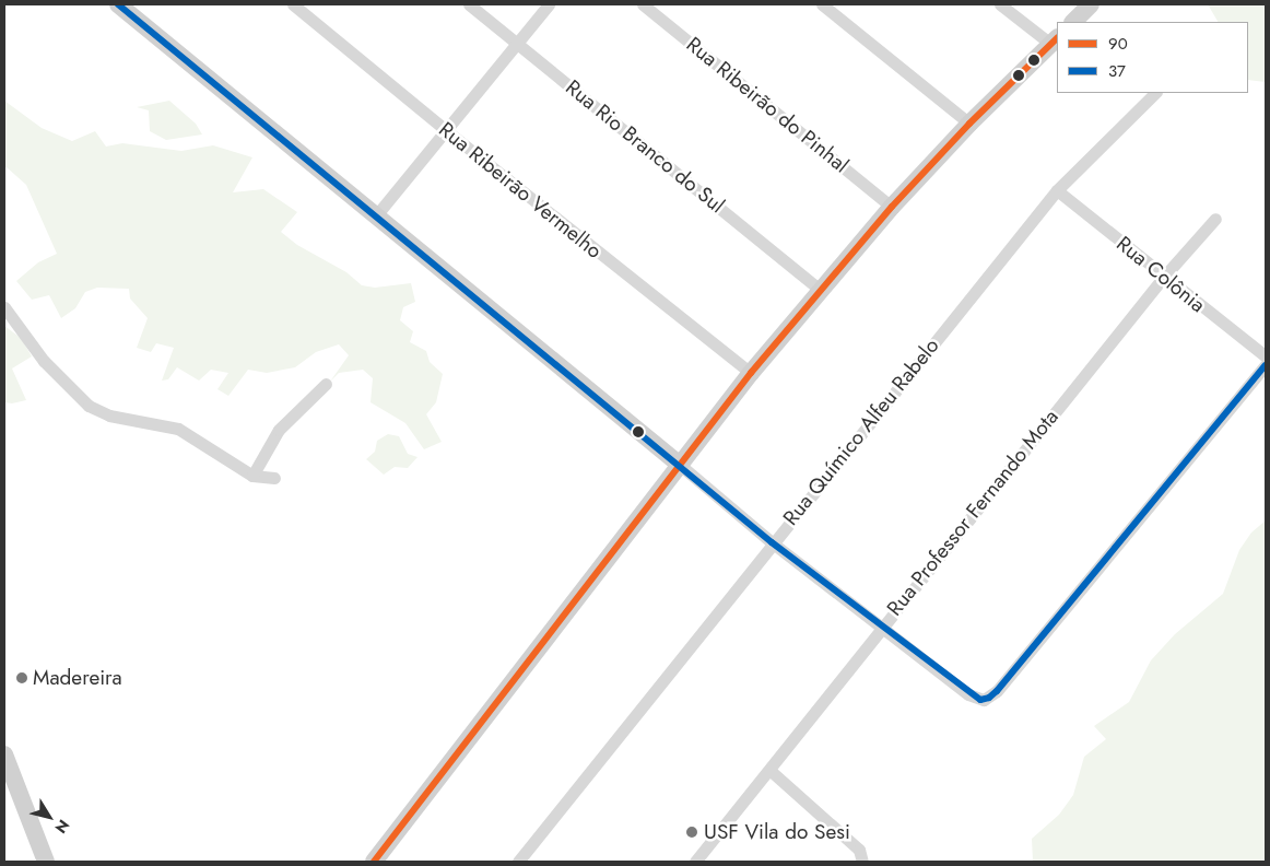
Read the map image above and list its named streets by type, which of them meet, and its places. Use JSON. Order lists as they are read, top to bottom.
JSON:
{
  "streets": {
    "street": [
      "Rua Ribeirão do Pinhal",
      "Rua Rio Branco do Sul",
      "Rua Ribeirão Vermelho",
      "Rua Colônia",
      "Rua Químico Alfeu Rabelo",
      "Rua Professor Fernando Mota"
    ]
  },
  "crossings": [
    ["Rua Colônia", "Rua Químico Alfeu Rabelo"],
    ["Rua Colônia", "Rua Professor Fernando Mota"]
  ],
  "places": ["Madereira", "USF Vila do Sesi"],
  "lines": ["transit line 37", "transit line 90"],
  "legend": ["90", "37"],
  "north": "bottom right"
}
